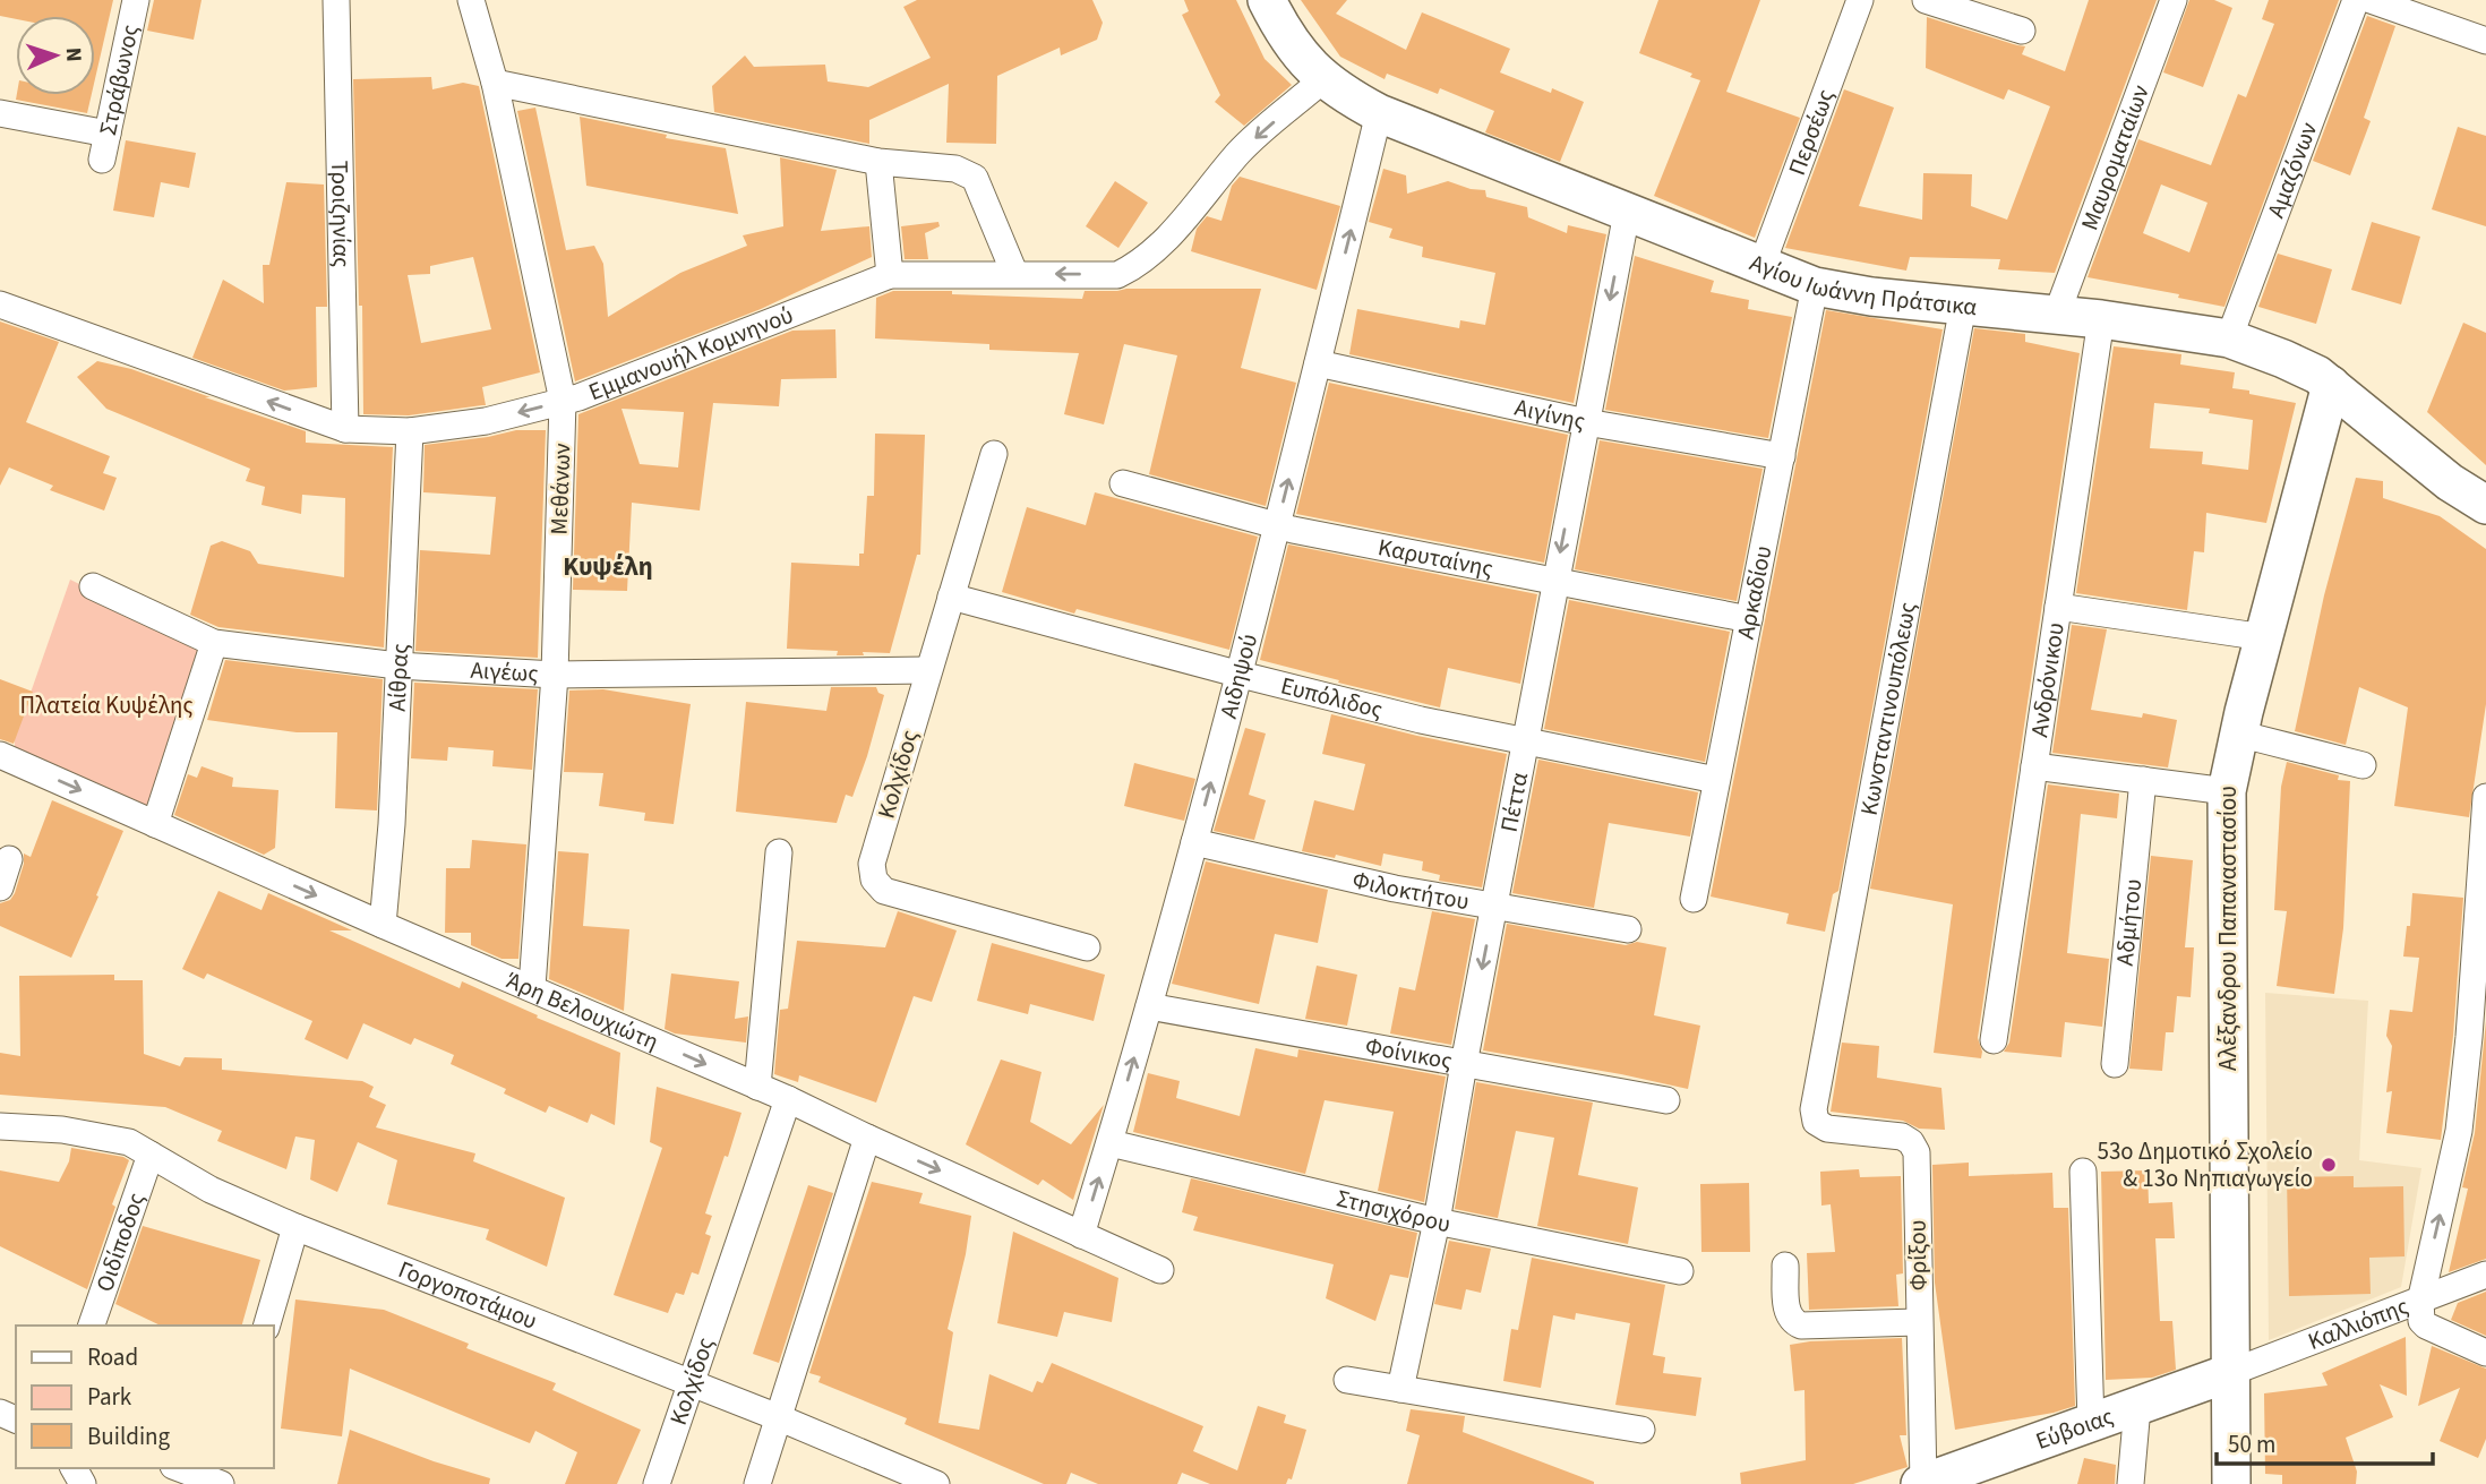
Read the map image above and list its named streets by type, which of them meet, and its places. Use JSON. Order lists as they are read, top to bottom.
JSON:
{
  "streets": {
    "main road": ["Αγίου Ιωάννη Πράτσικα", "Αλέξανδρου Παπαναστασίου", "Εύβοιας"],
    "street": [
      "Στράβωνος",
      "Περσέως",
      "Μαυροματαίων",
      "Αμαζόνων",
      "Τροιζηνίας",
      "Εμμανουήλ Κομνηνού",
      "Αιγίνης",
      "Μεθάνων",
      "Καρυταίνης",
      "Αρκαδίου",
      "Αιγέως",
      "Αιδηψού",
      "Αίθρας",
      "Ανδρόνικου",
      "Ευπόλιδος",
      "Κωνσταντινουπόλεως",
      "Κολχίδος",
      "Πέττα",
      "Φιλοκτήτου",
      "Αδμήτου",
      "Άρη Βελουχιώτη",
      "Φοίνικος",
      "Στησιχόρου",
      "Οιδίποδος",
      "Φρίξου",
      "Γοργοποτάμου",
      "Καλλιόπης"
    ]
  },
  "crossings": [
    ["Περσέως", "Αγίου Ιωάννη Πράτσικα"],
    ["Μαυροματαίων", "Αγίου Ιωάννη Πράτσικα"],
    ["Αμαζόνων", "Αγίου Ιωάννη Πράτσικα"],
    ["Τροιζηνίας", "Εμμανουήλ Κομνηνού"],
    ["Αγίου Ιωάννη Πράτσικα", "Εμμανουήλ Κομνηνού"],
    ["Αγίου Ιωάννη Πράτσικα", "Αρκαδίου"],
    ["Αγίου Ιωάννη Πράτσικα", "Αιδηψού"],
    ["Αγίου Ιωάννη Πράτσικα", "Ανδρόνικου"],
    ["Αγίου Ιωάννη Πράτσικα", "Κωνσταντινουπόλεως"],
    ["Αγίου Ιωάννη Πράτσικα", "Πέττα"],
    ["Αγίου Ιωάννη Πράτσικα", "Αλέξανδρου Παπαναστασίου"],
    ["Εμμανουήλ Κομνηνού", "Μεθάνων"],
    ["Εμμανουήλ Κομνηνού", "Αίθρας"],
    ["Αιγίνης", "Αρκαδίου"],
    ["Αιγίνης", "Αιδηψού"],
    ["Αιγίνης", "Πέττα"],
    ["Μεθάνων", "Αιγέως"],
    ["Μεθάνων", "Άρη Βελουχιώτη"],
    ["Καρυταίνης", "Αρκαδίου"],
    ["Καρυταίνης", "Αιδηψού"],
    ["Καρυταίνης", "Πέττα"],
    ["Αρκαδίου", "Ευπόλιδος"],
    ["Αιγέως", "Αίθρας"],
    ["Αιγέως", "Κολχίδος"],
    ["Αιδηψού", "Ευπόλιδος"],
    ["Αιδηψού", "Φιλοκτήτου"],
    ["Αιδηψού", "Άρη Βελουχιώτη"],
    ["Αιδηψού", "Φοίνικος"],
    ["Αιδηψού", "Στησιχόρου"],
    ["Αίθρας", "Άρη Βελουχιώτη"],
    ["Ευπόλιδος", "Κολχίδος"],
    ["Ευπόλιδος", "Πέττα"],
    ["Κωνσταντινουπόλεως", "Φρίξου"],
    ["Κολχίδος", "Άρη Βελουχιώτη"],
    ["Κολχίδος", "Γοργοποτάμου"],
    ["Πέττα", "Φιλοκτήτου"],
    ["Πέττα", "Φοίνικος"],
    ["Πέττα", "Στησιχόρου"],
    ["Αλέξανδρου Παπαναστασίου", "Καλλιόπης"],
    ["Αλέξανδρου Παπαναστασίου", "Εύβοιας"],
    ["Οιδίποδος", "Γοργοποτάμου"],
    ["Φρίξου", "Εύβοιας"],
    ["Καλλιόπης", "Εύβοιας"]
  ],
  "one_way": [
    "Εμμανουήλ Κομνηνού",
    "Αιδηψού",
    "Πέττα",
    "Άρη Βελουχιώτη"
  ],
  "districts": ["Κυψέλη"],
  "parks": ["Πλατεία Κυψέλης"],
  "places": ["53ο Δημοτικό Σχολείο & 13ο Νηπιαγωγείο"],
  "legend": ["Road", "Park", "Building"],
  "scale_bar": "50 m",
  "north": "right"
}
